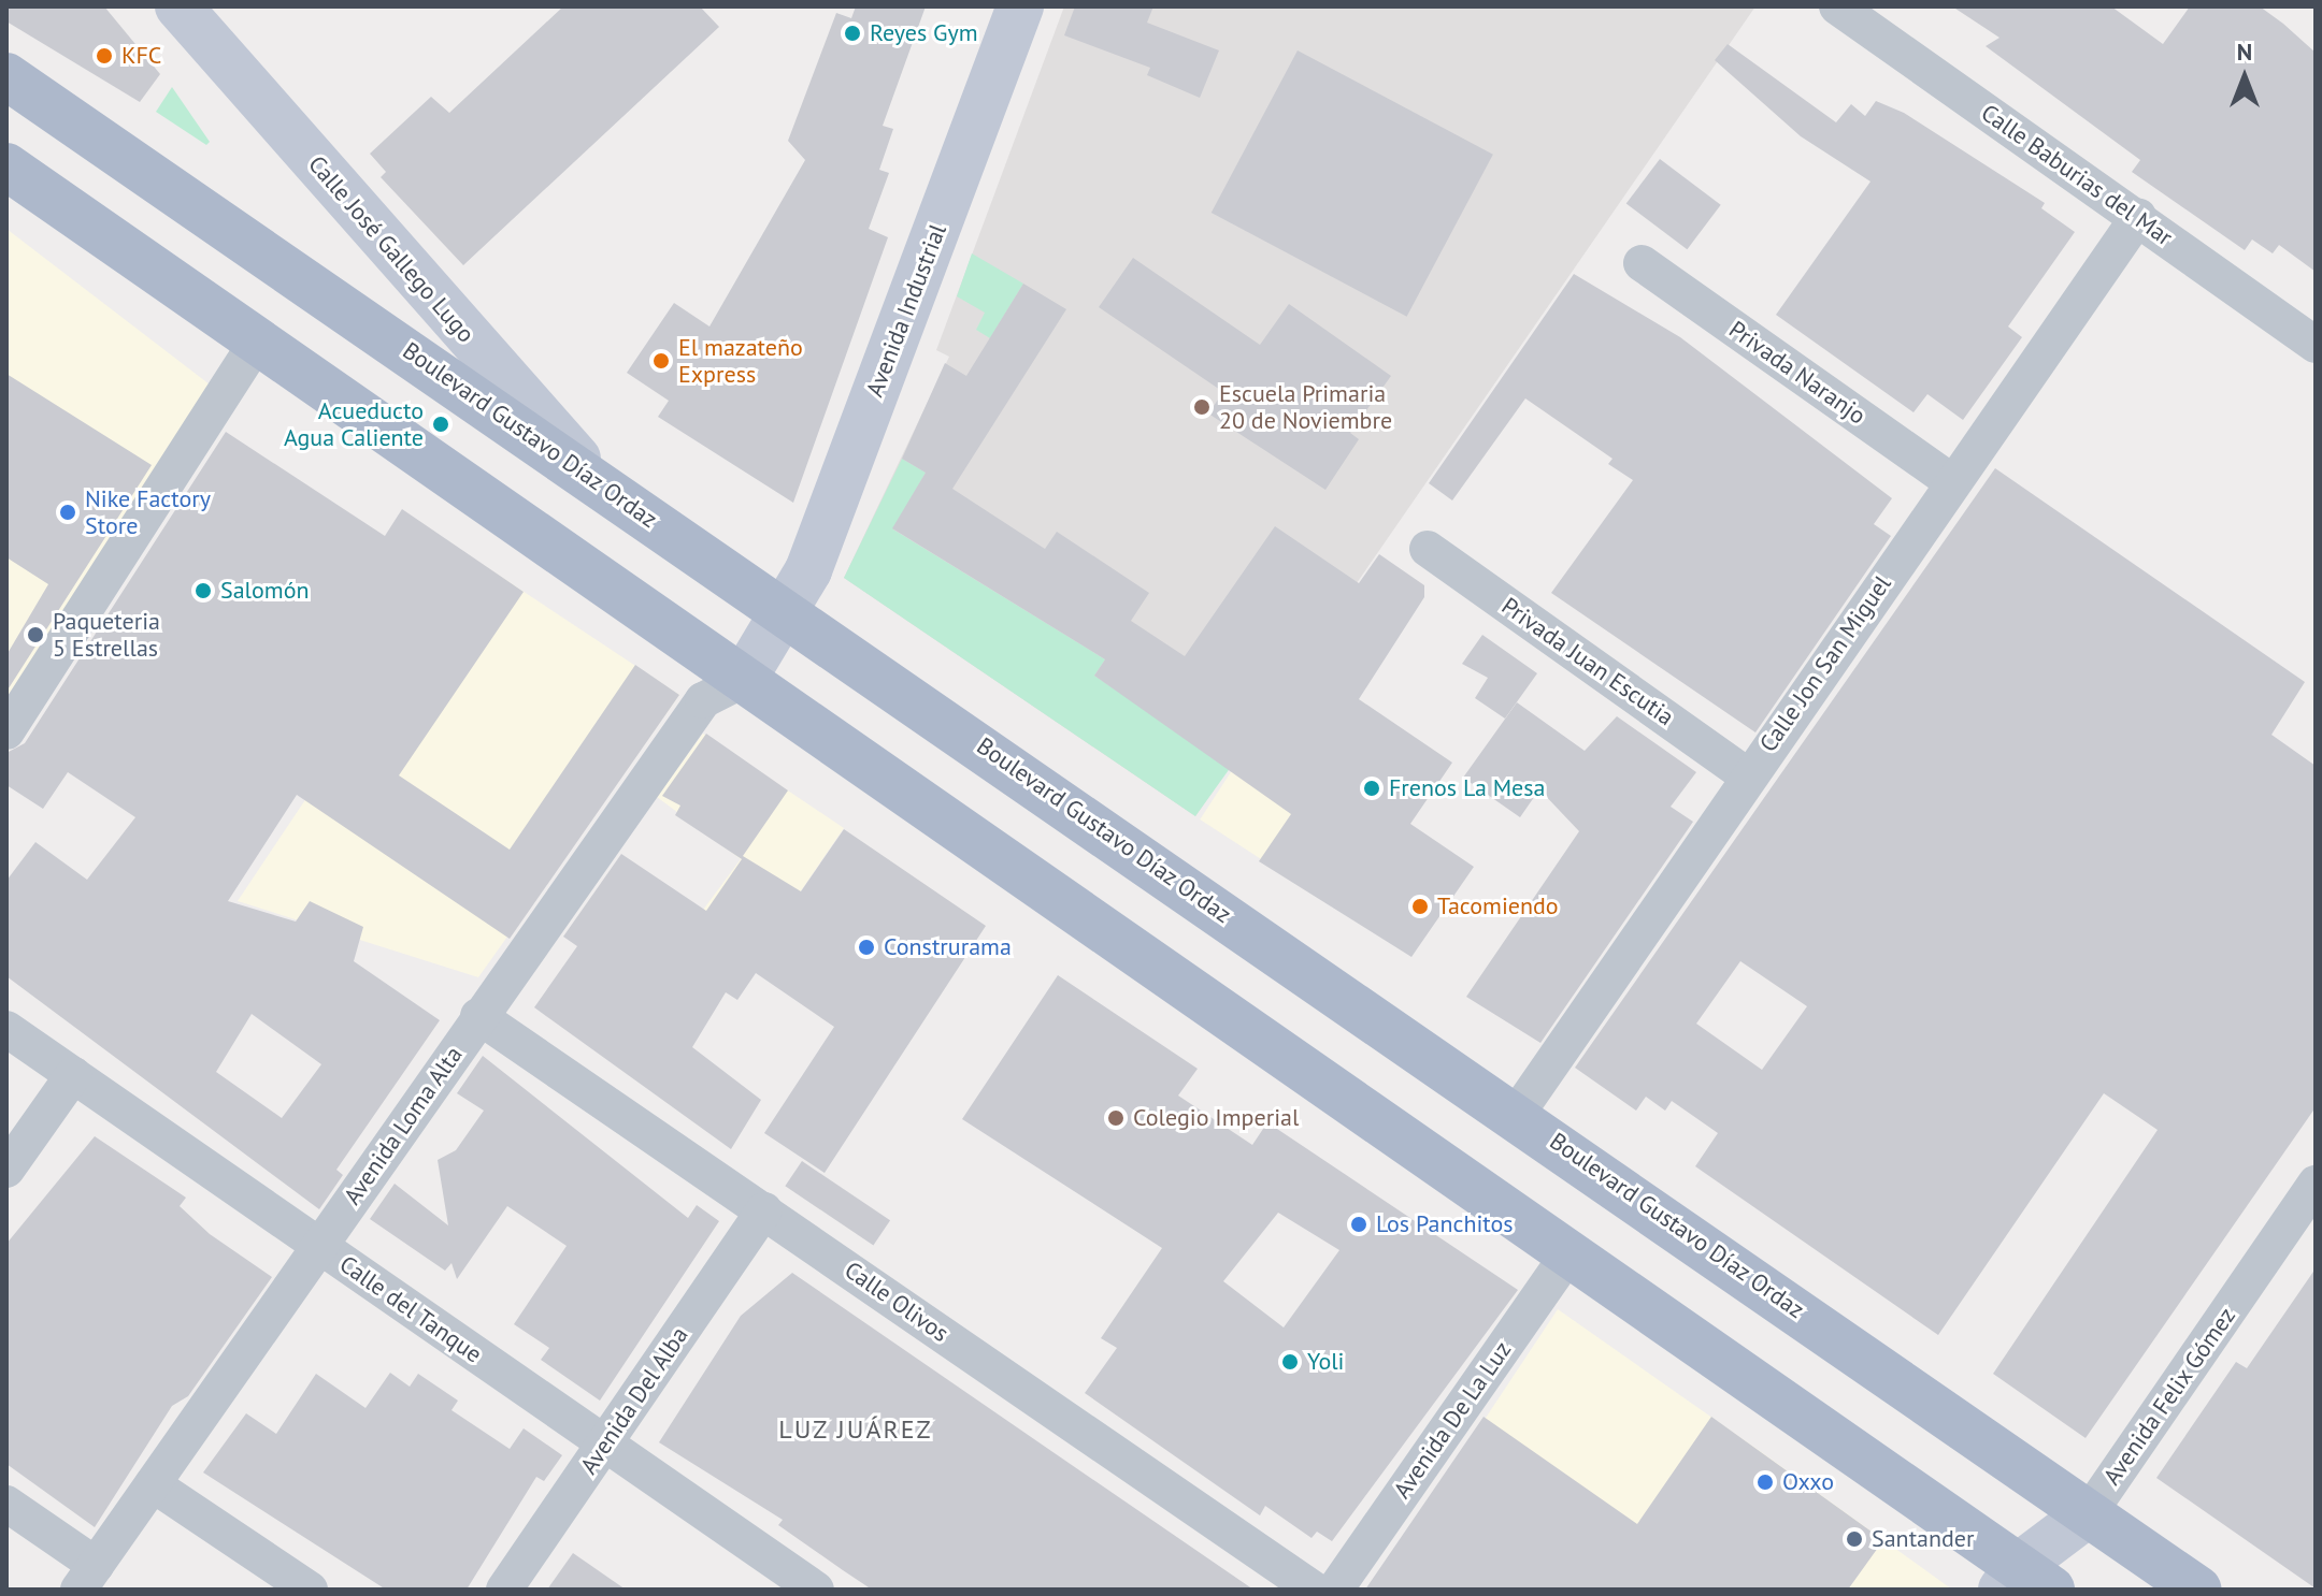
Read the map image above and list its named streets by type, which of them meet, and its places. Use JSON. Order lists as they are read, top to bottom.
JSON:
{
  "streets": {
    "main road": [
      "Calle José Gallego Lugo",
      "Avenida Industrial",
      "Boulevard Gustavo Díaz Ordaz",
      "Avenida Felix Gómez"
    ],
    "street": [
      "Calle Baburias del Mar",
      "Privada Naranjo",
      "Privada Juan Escutia",
      "Calle Jon San Miguel",
      "Avenida Loma Alta",
      "Calle Olivos",
      "Calle del Tanque",
      "Avenida Del Alba",
      "Avenida De La Luz"
    ]
  },
  "crossings": [
    ["Calle Baburias del Mar", "Calle Jon San Miguel"],
    ["Calle José Gallego Lugo", "Boulevard Gustavo Díaz Ordaz"],
    ["Avenida Industrial", "Boulevard Gustavo Díaz Ordaz"],
    ["Avenida Industrial", "Avenida Loma Alta"],
    ["Privada Naranjo", "Calle Jon San Miguel"],
    ["Boulevard Gustavo Díaz Ordaz", "Calle Jon San Miguel"],
    ["Boulevard Gustavo Díaz Ordaz", "Avenida Felix Gómez"],
    ["Privada Juan Escutia", "Calle Jon San Miguel"],
    ["Avenida Loma Alta", "Calle Olivos"],
    ["Avenida Loma Alta", "Calle del Tanque"],
    ["Calle Olivos", "Avenida Del Alba"],
    ["Calle del Tanque", "Avenida Del Alba"]
  ],
  "districts": ["LUZ JUÁREZ"],
  "places": [
    "Reyes Gym",
    "KFC",
    "El mazateño Express",
    "Escuela Primaria 20 de Noviembre",
    "Acueducto Agua Caliente",
    "Nike Factory Store",
    "Salomón",
    "Paqueteria 5 Estrellas",
    "Frenos La Mesa",
    "Tacomiendo",
    "Construrama",
    "Colegio Imperial",
    "Los Panchitos",
    "Yoli",
    "Oxxo",
    "Santander"
  ],
  "north": "top"
}
